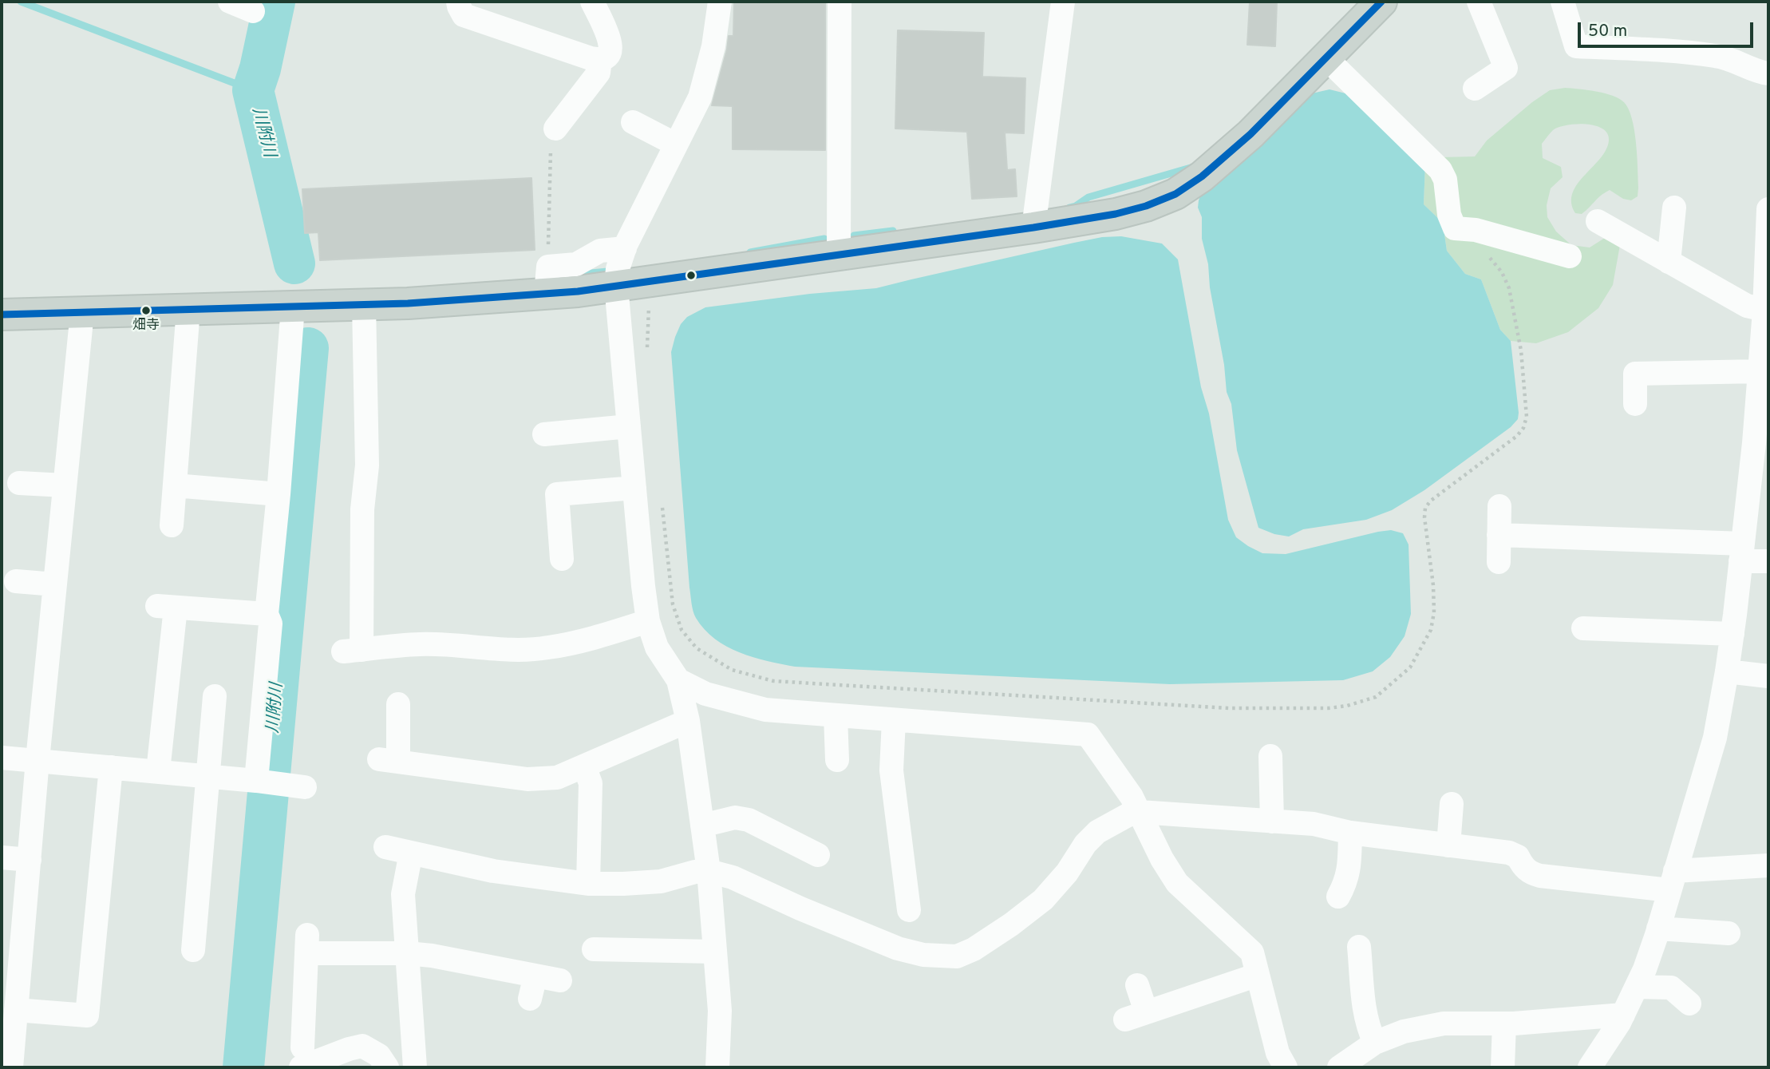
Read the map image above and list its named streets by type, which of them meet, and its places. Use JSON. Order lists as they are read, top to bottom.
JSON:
{
  "water": ["川附川"],
  "places": ["畑寺"],
  "scale_bar": "50 m"
}
